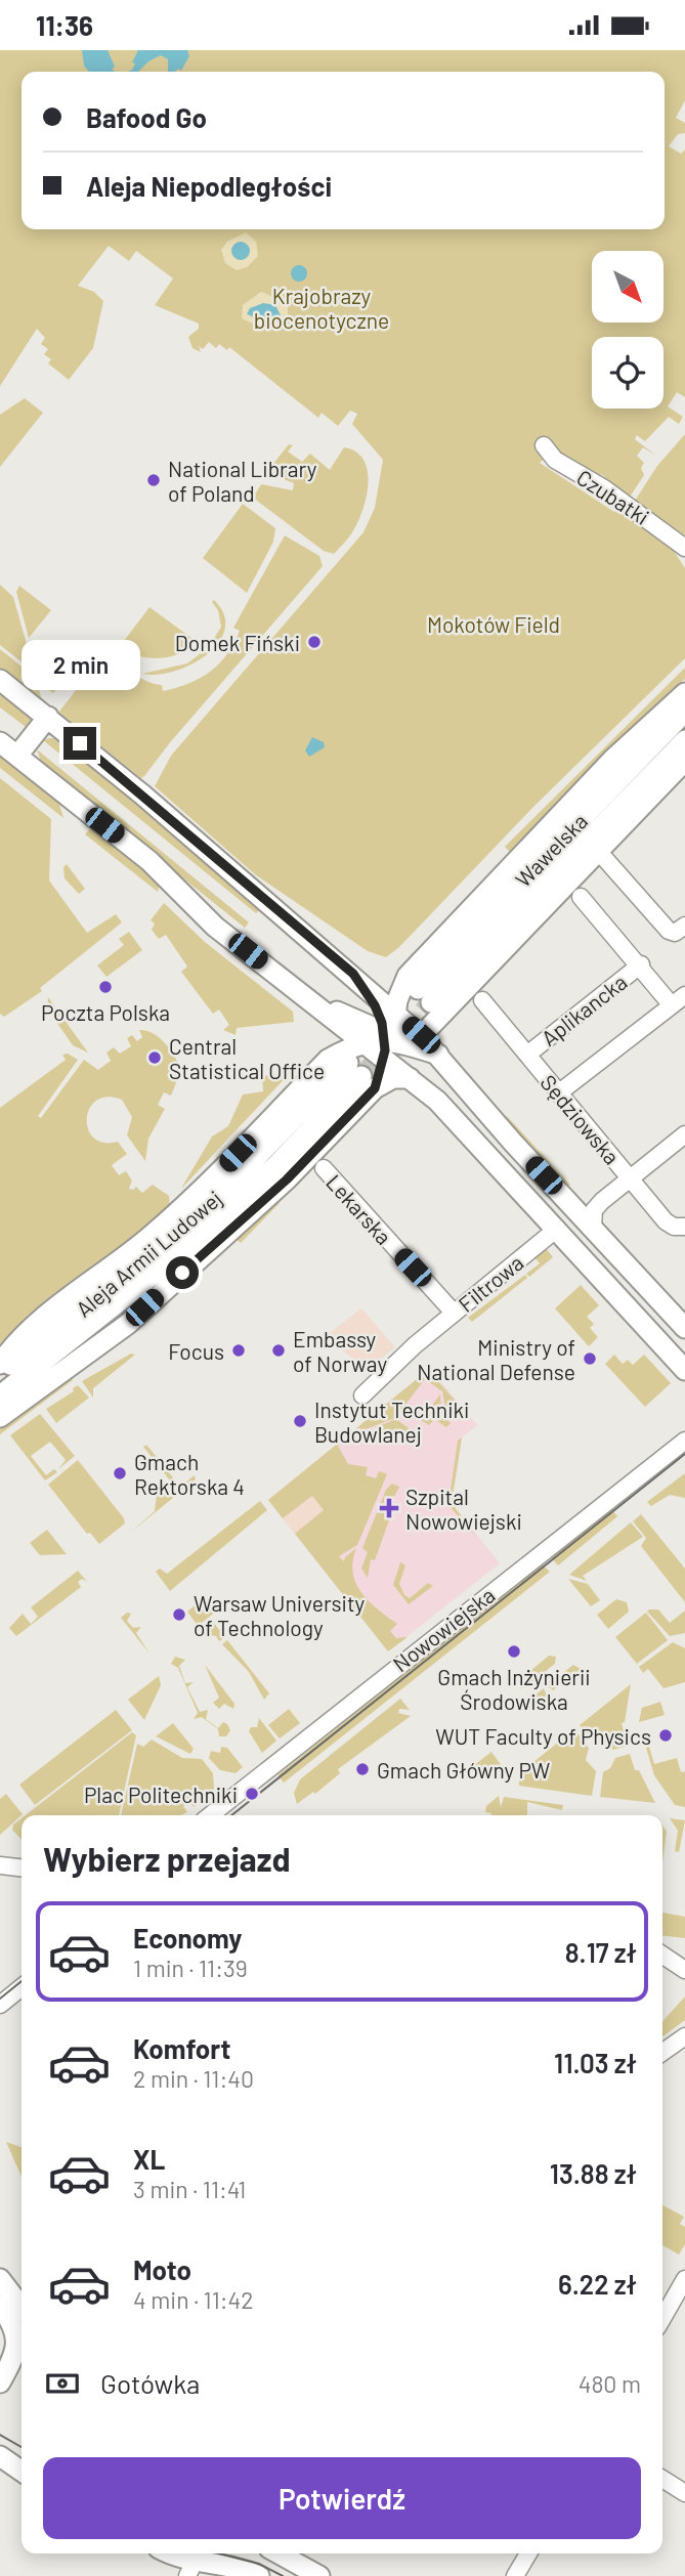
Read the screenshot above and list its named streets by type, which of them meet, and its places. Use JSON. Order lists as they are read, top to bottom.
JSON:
{
  "streets": {
    "main road": ["Wawelska", "Aleja Armii Ludowej"],
    "street": [
      "Czubatki",
      "Aplikancka",
      "Sędziowska",
      "Lekarska",
      "Filtrowa",
      "Nowowiejska"
    ]
  },
  "crossings": [
    ["Aplikancka", "Sędziowska"],
    ["Lekarska", "Filtrowa"]
  ],
  "parks": ["Krajobrazy biocenotyczne", "Mokotów Field"],
  "places": {
    "other": [
      "National Library of Poland",
      "Domek Fiński",
      "Poczta Polska",
      "Central Statistical Office",
      "Focus",
      "Embassy of Norway",
      "Ministry of National Defense",
      "Instytut Techniki Budowlanej",
      "Gmach Rektorska 4",
      "Warsaw University of Technology",
      "Gmach Inżynierii Środowiska",
      "WUT Faculty of Physics",
      "Gmach Główny PW",
      "Plac Politechniki"
    ],
    "health": ["Szpital Nowowiejski"]
  },
  "north": "bottom right",
  "page": {
    "status": "11:36",
    "banner": ["Bafood Go", "Aleja Niepodległości"],
    "bubble": "2 min",
    "heading": "Wybierz przejazd",
    "list": [
      {
        "name": "Economy",
        "note": "1 min · 11:39",
        "value": "8.17 zł"
      },
      {
        "name": "Komfort",
        "note": "2 min · 11:40",
        "value": "11.03 zł"
      },
      {
        "name": "XL",
        "note": "3 min · 11:41",
        "value": "13.88 zł"
      },
      {
        "name": "Moto",
        "note": "4 min · 11:42",
        "value": "6.22 zł"
      }
    ],
    "pay": ["Gotówka", "480 m"],
    "buttons": "Potwierdź"
  }
}
